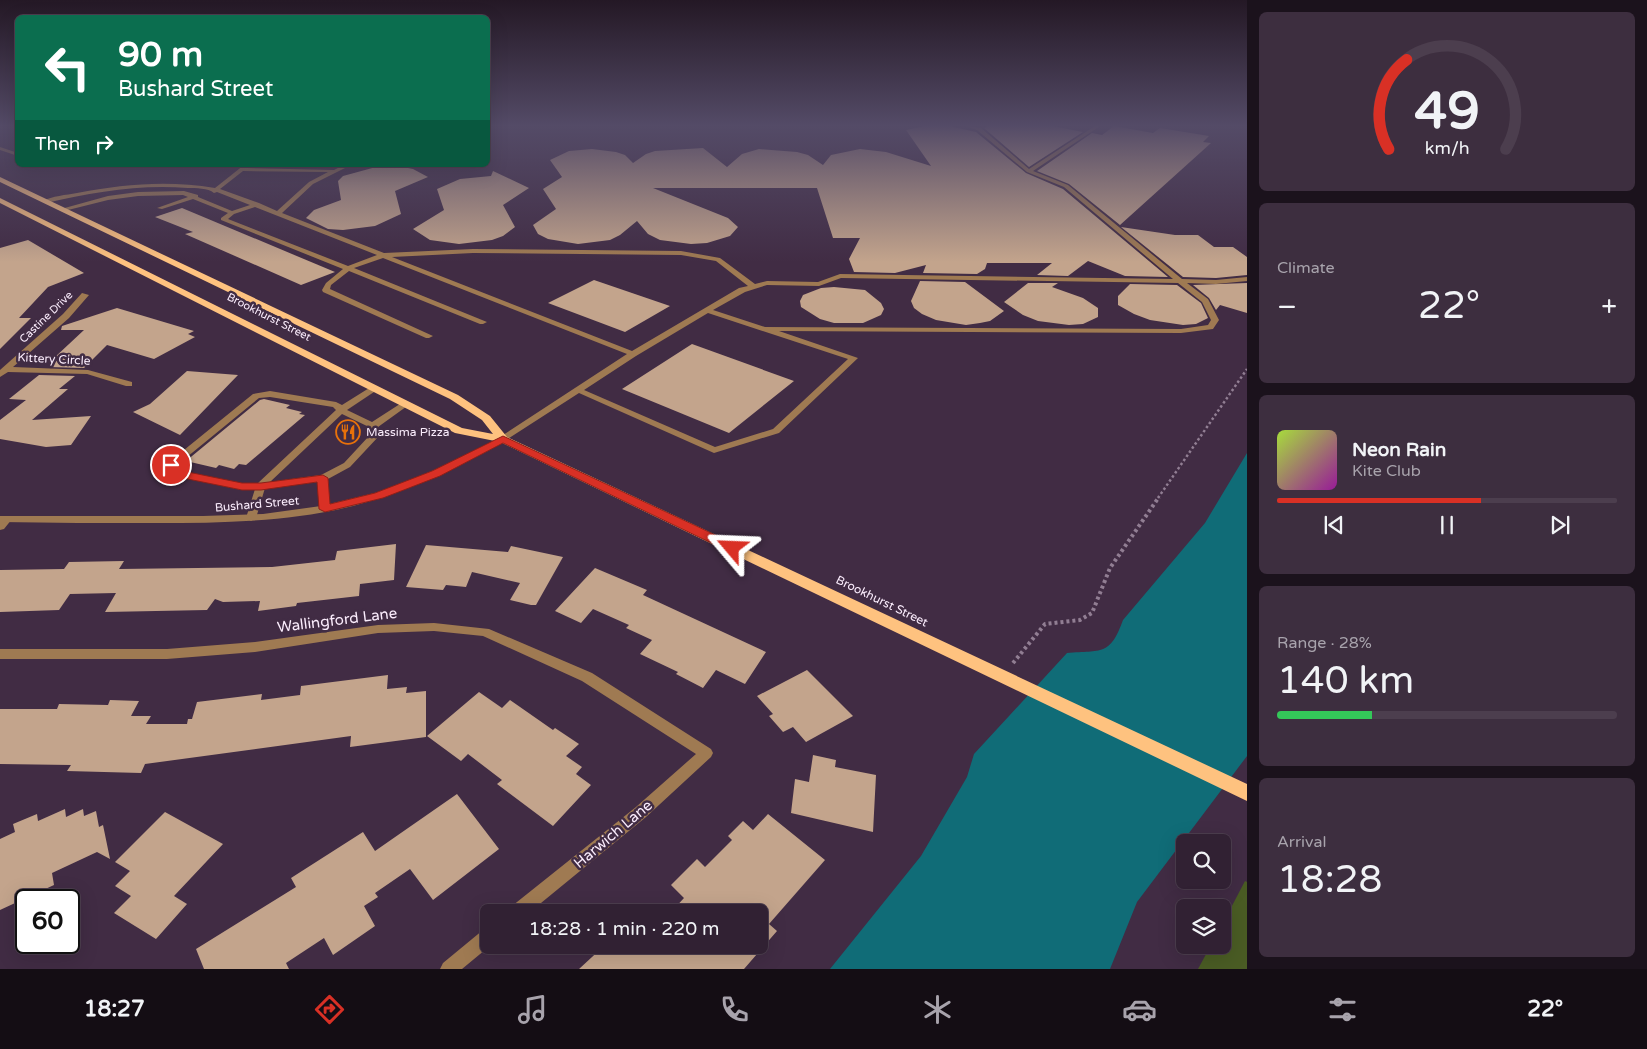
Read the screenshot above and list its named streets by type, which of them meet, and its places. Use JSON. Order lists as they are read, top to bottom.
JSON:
{
  "streets": {
    "main road": ["Brookhurst Street"],
    "street": [
      "Castine Drive",
      "Kittery Circle",
      "Bushard Street",
      "Wallingford Lane",
      "Harwich Lane"
    ]
  },
  "crossings": [
    ["Castine Drive", "Kittery Circle"],
    ["Brookhurst Street", "Bushard Street"],
    ["Wallingford Lane", "Harwich Lane"]
  ],
  "places": {
    "restaurant": ["Massima Pizza"]
  },
  "page": {
    "turn": ["90 m", "Bushard Street"],
    "then": "Then",
    "tile": [
      "Climate",
      ["Range · 28%", "140 km"],
      ["Arrival", "18:28"]
    ],
    "heat": ["−", "22°", "+"],
    "song": ["Neon Rain", "Kite Club"],
    "limit": "60",
    "trip": "18:28 · 1 min · 220 m",
    "tabs": ["18:27", "22°"],
    "gauge": ["49", "km/h"]
  }
}
